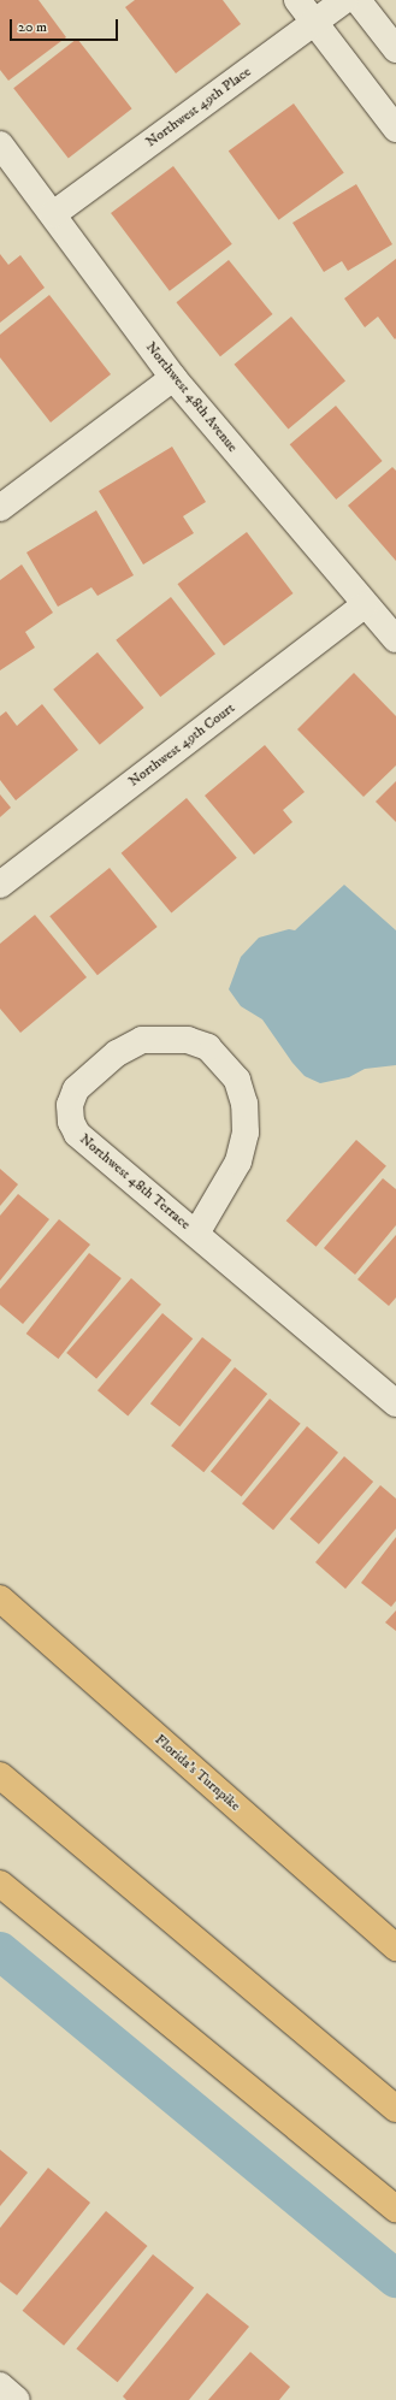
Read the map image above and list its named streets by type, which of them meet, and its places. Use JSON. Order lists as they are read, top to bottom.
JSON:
{
  "streets": {
    "highway": ["Florida's Turnpike"],
    "street": [
      "Northwest 49th Place",
      "Northwest 48th Avenue",
      "Northwest 49th Court",
      "Northwest 48th Terrace"
    ]
  },
  "crossings": [
    ["Northwest 49th Place", "Northwest 48th Avenue"],
    ["Northwest 48th Avenue", "Northwest 49th Court"]
  ],
  "scale_bar": "20 m"
}
